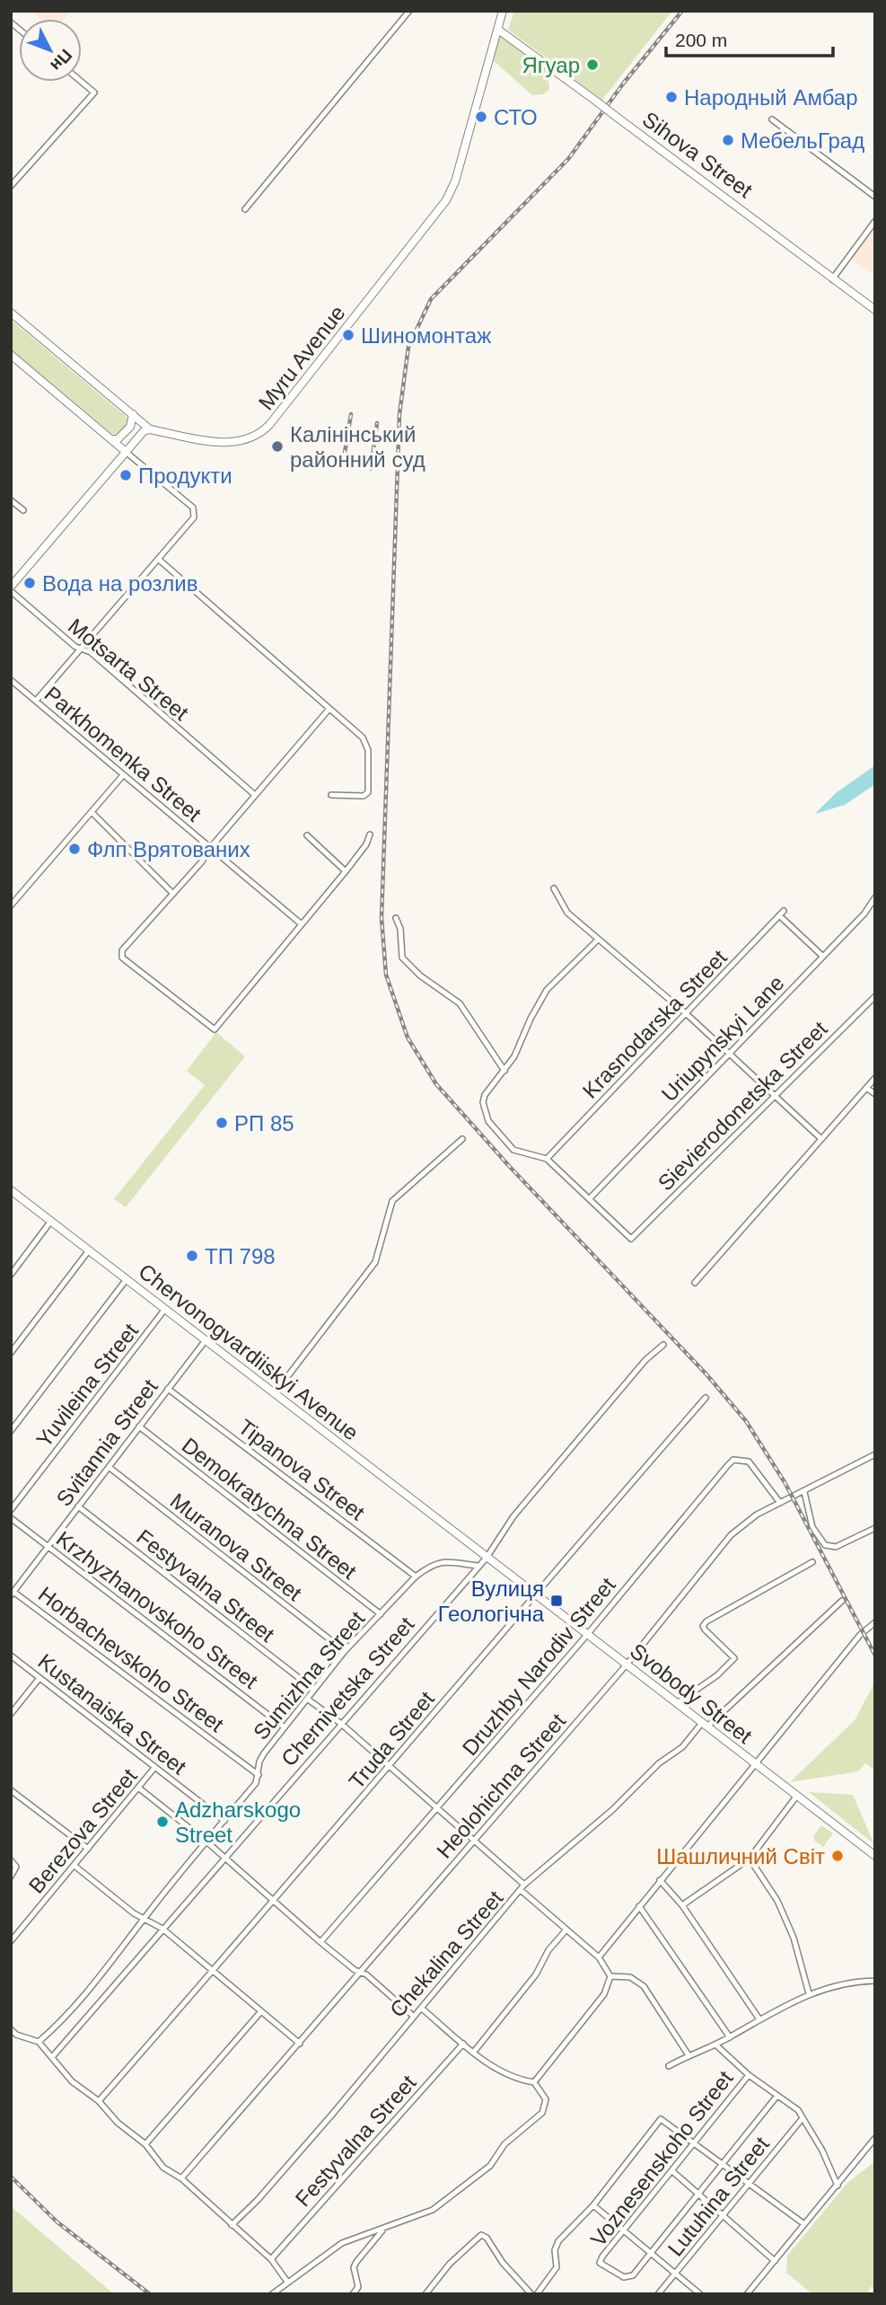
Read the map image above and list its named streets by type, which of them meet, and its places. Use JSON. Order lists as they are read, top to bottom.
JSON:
{
  "streets": {
    "main road": [
      "Sihova Street",
      "Myru Avenue",
      "Chervonogvardiiskyi Avenue",
      "Svobody Street"
    ],
    "street": [
      "Motsarta Street",
      "Parkhomenka Street",
      "Krasnodarska Street",
      "Uriupynskyi Lane",
      "Sievierodonetska Street",
      "Yuvileina Street",
      "Svitannia Street",
      "Tipanova Street",
      "Demokratychna Street",
      "Muranova Street",
      "Festyvalna Street",
      "Krzhyzhanovskoho Street",
      "Horbachevskoho Street",
      "Druzhby Narodiv Street",
      "Sumizhna Street",
      "Chernivetska Street",
      "Kustanaiska Street",
      "Truda Street",
      "Heolohichna Street",
      "Berezova Street",
      "Chekalina Street",
      "Voznesenskoho Street",
      "Lutuhina Street"
    ]
  },
  "crossings": [
    ["Sihova Street", "Myru Avenue"],
    ["Krasnodarska Street", "Uriupynskyi Lane"],
    ["Uriupynskyi Lane", "Sievierodonetska Street"],
    ["Chervonogvardiiskyi Avenue", "Yuvileina Street"],
    ["Chervonogvardiiskyi Avenue", "Svitannia Street"],
    ["Chervonogvardiiskyi Avenue", "Chernivetska Street"],
    ["Chervonogvardiiskyi Avenue", "Svobody Street"],
    ["Svitannia Street", "Tipanova Street"],
    ["Svitannia Street", "Demokratychna Street"],
    ["Svitannia Street", "Muranova Street"],
    ["Svitannia Street", "Festyvalna Street"],
    ["Svitannia Street", "Krzhyzhanovskoho Street"],
    ["Svitannia Street", "Horbachevskoho Street"],
    ["Tipanova Street", "Sumizhna Street"],
    ["Demokratychna Street", "Sumizhna Street"],
    ["Muranova Street", "Sumizhna Street"],
    ["Festyvalna Street", "Sumizhna Street"],
    ["Krzhyzhanovskoho Street", "Sumizhna Street"],
    ["Horbachevskoho Street", "Sumizhna Street"],
    ["Druzhby Narodiv Street", "Svobody Street"],
    ["Druzhby Narodiv Street", "Heolohichna Street"],
    ["Sumizhna Street", "Chernivetska Street"],
    ["Sumizhna Street", "Kustanaiska Street"],
    ["Chernivetska Street", "Svobody Street"],
    ["Svobody Street", "Truda Street"],
    ["Svobody Street", "Heolohichna Street"],
    ["Svobody Street", "Chekalina Street"],
    ["Kustanaiska Street", "Berezova Street"]
  ],
  "places": {
    "other": [
      "Ягуар",
      "Народный Амбар",
      "СТО",
      "МебельГрад",
      "Шиномонтаж",
      "Калінінський районний суд",
      "Продукти",
      "Вода на розлив",
      "Флп Врятованих",
      "РП 85",
      "ТП 798",
      "Adzharskogo Street",
      "Шашличний Світ"
    ],
    "transit": ["Вулиця Геологічна"]
  },
  "scale_bar": "200 m",
  "north": "bottom right"
}
